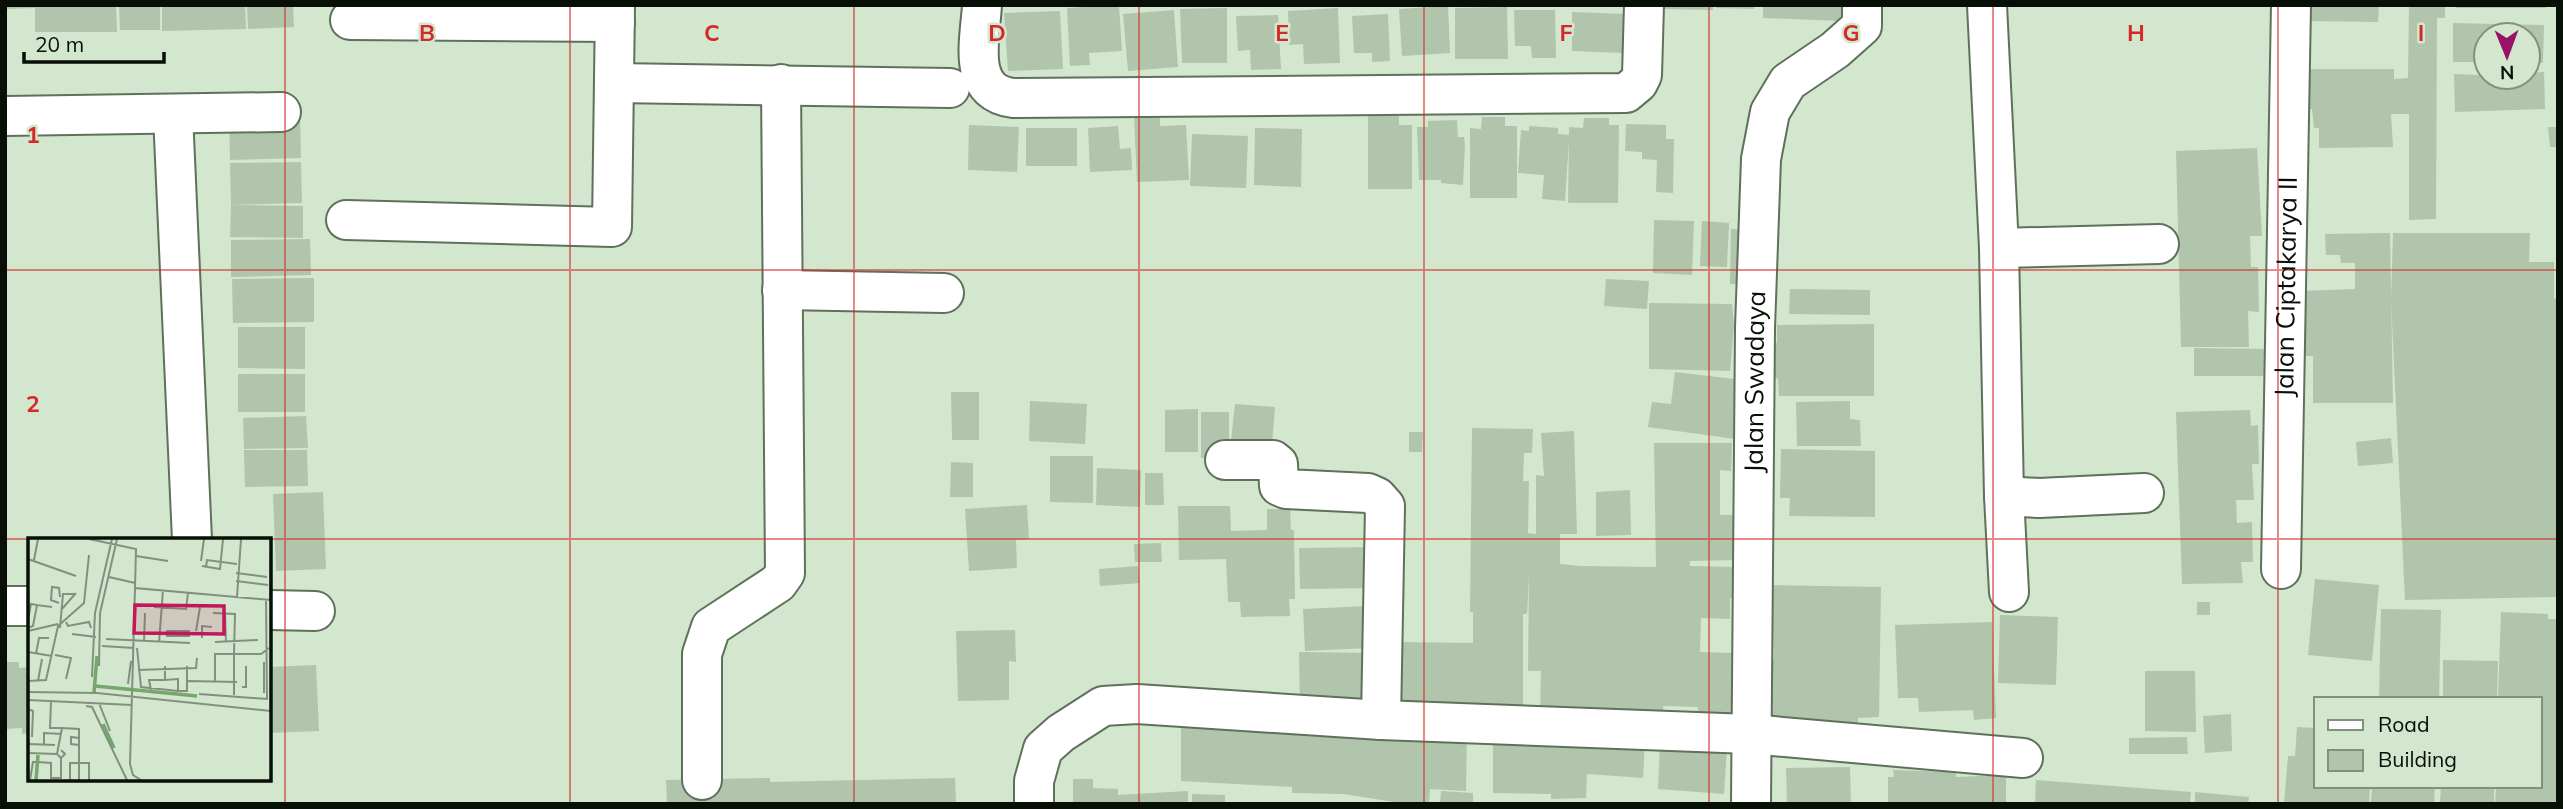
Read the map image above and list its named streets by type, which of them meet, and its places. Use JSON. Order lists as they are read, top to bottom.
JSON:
{
  "streets": {
    "street": ["Jalan Ciptakarya II", "Jalan Swadaya"]
  },
  "legend": ["Road", "Building"],
  "scale_bar": "20 m",
  "north": "bottom",
  "grid": {
    "columns": [
      "B",
      "C",
      "D",
      "E",
      "F",
      "G",
      "H",
      "I"
    ],
    "rows": ["1", "2"]
  }
}
